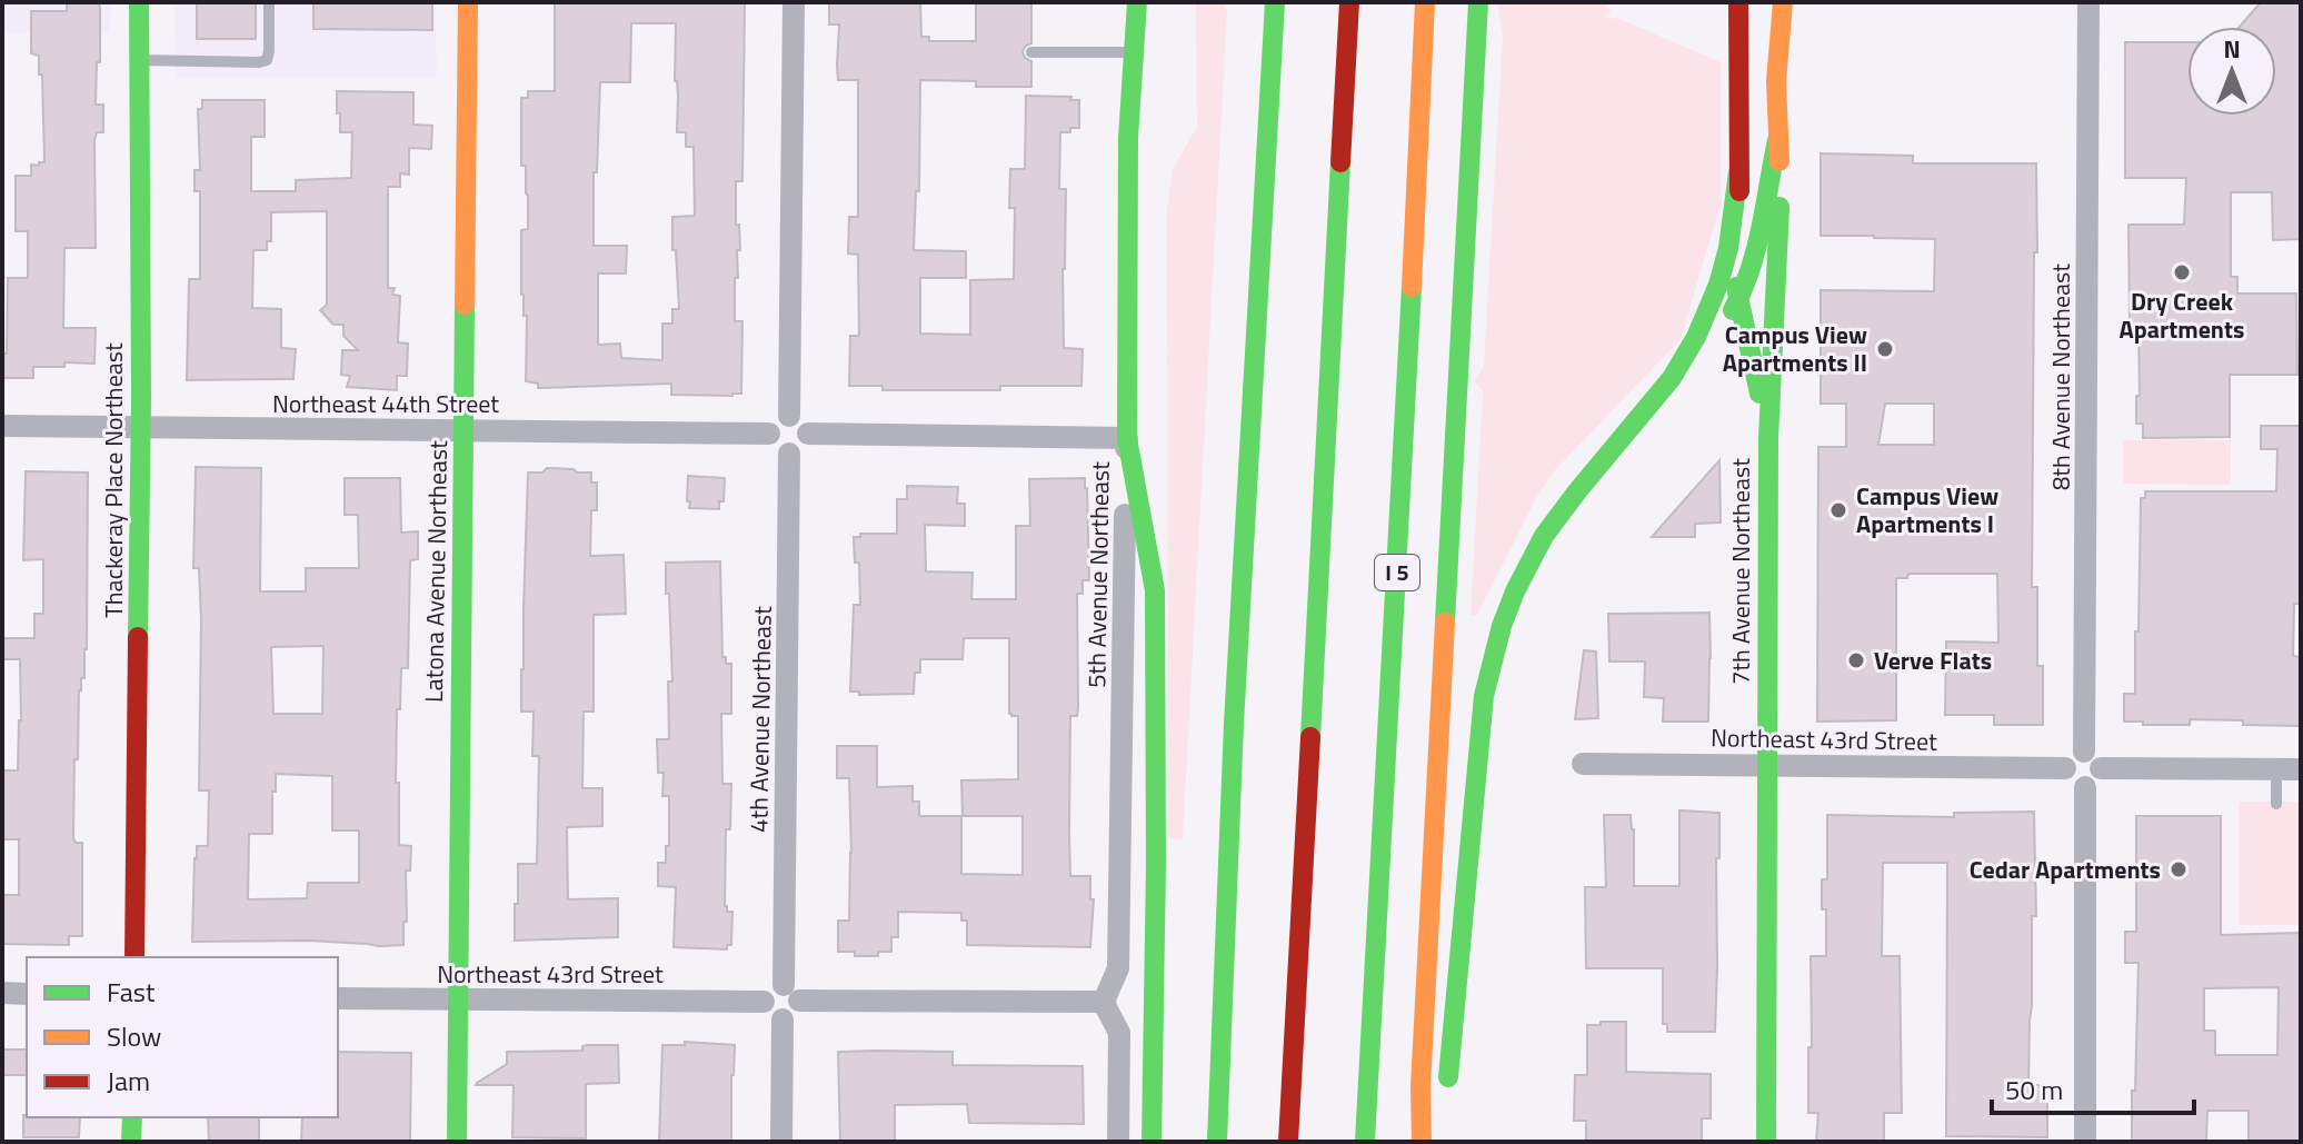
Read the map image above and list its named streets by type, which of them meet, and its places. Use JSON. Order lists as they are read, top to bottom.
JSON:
{
  "streets": {
    "main road": [
      "Thackeray Place Northeast",
      "Latona Avenue Northeast",
      "7th Avenue Northeast",
      "I 5",
      "5th Avenue Northeast"
    ],
    "street": [
      "8th Avenue Northeast",
      "Northeast 44th Street",
      "4th Avenue Northeast",
      "Northeast 43rd Street"
    ]
  },
  "crossings": [
    ["8th Avenue Northeast", "Northeast 43rd Street"],
    ["Northeast 44th Street", "Thackeray Place Northeast"],
    ["Northeast 44th Street", "Latona Avenue Northeast"],
    ["Northeast 44th Street", "4th Avenue Northeast"],
    ["Latona Avenue Northeast", "Northeast 43rd Street"],
    ["7th Avenue Northeast", "Northeast 43rd Street"],
    ["4th Avenue Northeast", "Northeast 43rd Street"]
  ],
  "places": [
    "Dry Creek Apartments",
    "Campus View Apartments II",
    "Campus View Apartments I",
    "Verve Flats",
    "Cedar Apartments"
  ],
  "legend": ["Fast", "Slow", "Jam"],
  "scale_bar": "50 m",
  "north": "top"
}
